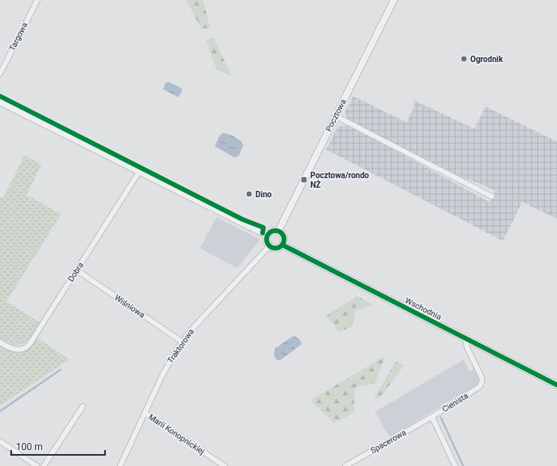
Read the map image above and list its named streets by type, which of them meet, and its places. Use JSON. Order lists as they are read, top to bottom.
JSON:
{
  "streets": {
    "street": [
      "Targowa",
      "Pocztowa",
      "Dobra",
      "Wiśniowa",
      "Wschodnia",
      "Traktorowa",
      "Cienista",
      "Marii Konopnickiej",
      "Spacerowa"
    ]
  },
  "crossings": [
    ["Pocztowa", "Wschodnia"],
    ["Pocztowa", "Traktorowa"],
    ["Dobra", "Wiśniowa"],
    ["Wiśniowa", "Traktorowa"],
    ["Wschodnia", "Traktorowa"],
    ["Wschodnia", "Cienista"],
    ["Traktorowa", "Marii Konopnickiej"],
    ["Cienista", "Spacerowa"]
  ],
  "places": {
    "other": ["Ogrodnik", "Dino"],
    "transit": ["Pocztowa/rondo NŻ"]
  },
  "scale_bar": "100 m"
}
